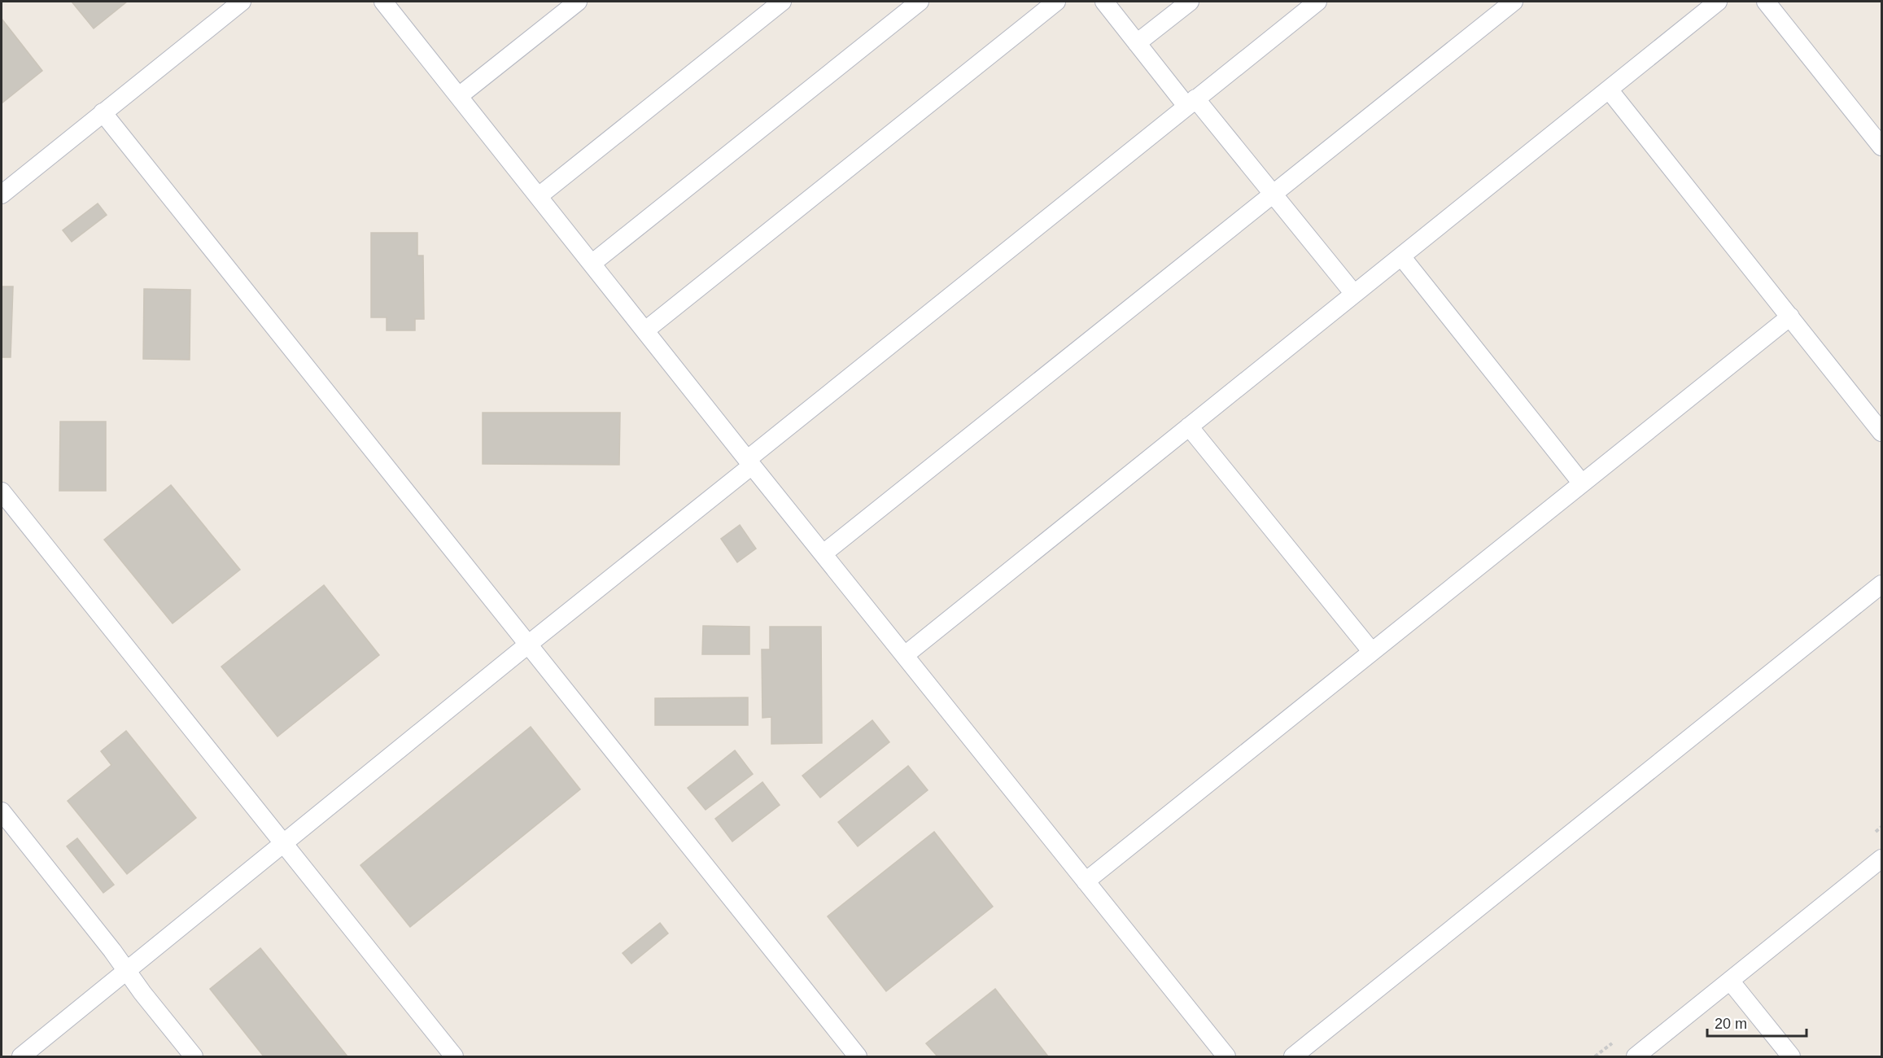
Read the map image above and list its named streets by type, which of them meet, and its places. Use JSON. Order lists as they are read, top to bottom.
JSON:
{
  "scale_bar": "20 m"
}
